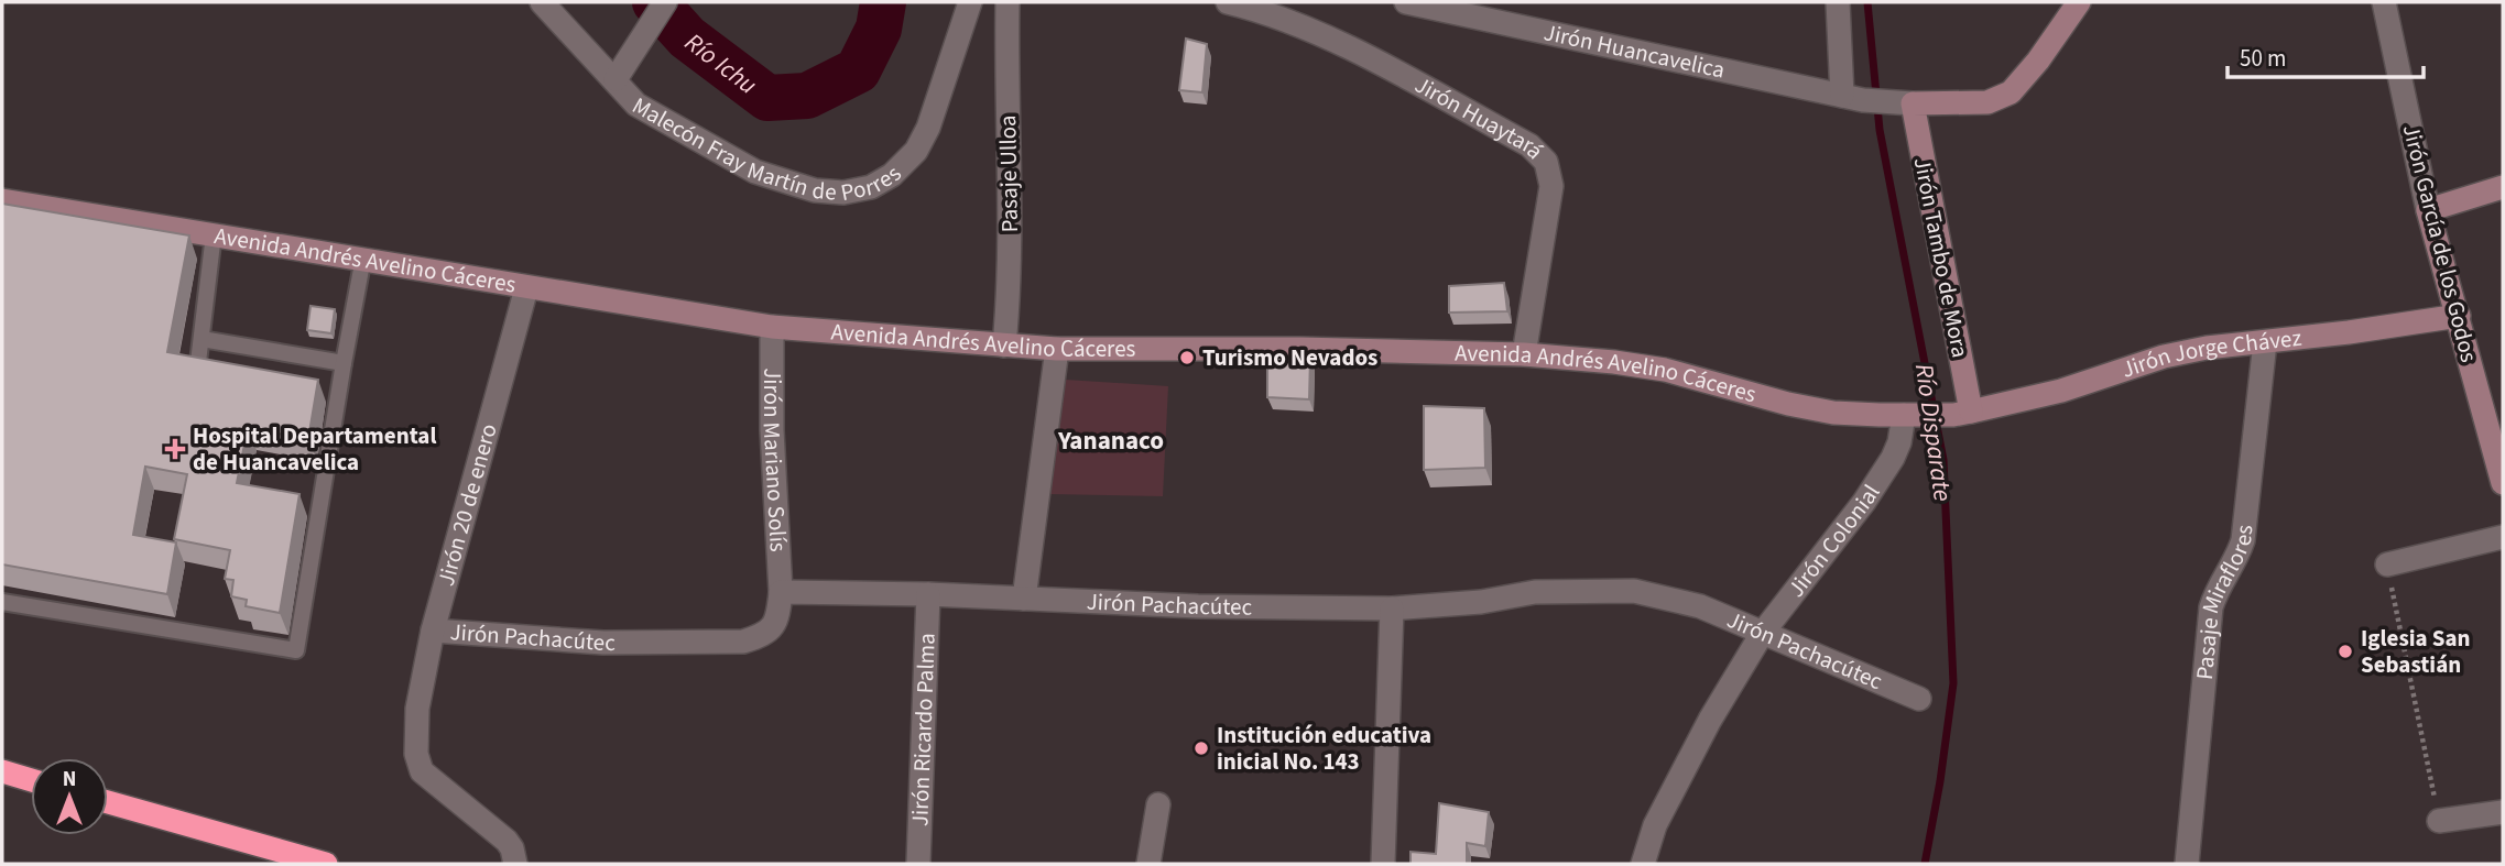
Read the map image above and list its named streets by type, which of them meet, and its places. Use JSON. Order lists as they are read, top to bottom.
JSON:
{
  "streets": {
    "main road": [
      "Jirón García de los Godos",
      "Jirón Tambo de Mora",
      "Avenida Andrés Avelino Cáceres",
      "Jirón Jorge Chávez"
    ],
    "street": [
      "Jirón Huancavelica",
      "Jirón Huaytará",
      "Malecón Fray Martín de Porres",
      "Pasaje Ulloa",
      "Jirón Mariano Solís",
      "Jirón 20 de enero",
      "Jirón Colonial",
      "Pasaje Miraflores",
      "Jirón Pachacútec",
      "Jirón Ricardo Palma"
    ]
  },
  "crossings": [
    ["Jirón Huaytará", "Avenida Andrés Avelino Cáceres"],
    ["Pasaje Ulloa", "Avenida Andrés Avelino Cáceres"],
    ["Jirón García de los Godos", "Jirón Jorge Chávez"],
    ["Jirón Tambo de Mora", "Avenida Andrés Avelino Cáceres"],
    ["Jirón Tambo de Mora", "Jirón Jorge Chávez"],
    ["Avenida Andrés Avelino Cáceres", "Jirón Jorge Chávez"],
    ["Avenida Andrés Avelino Cáceres", "Jirón Mariano Solís"],
    ["Avenida Andrés Avelino Cáceres", "Jirón 20 de enero"],
    ["Avenida Andrés Avelino Cáceres", "Jirón Colonial"],
    ["Jirón Jorge Chávez", "Pasaje Miraflores"],
    ["Jirón Mariano Solís", "Jirón Pachacútec"],
    ["Jirón 20 de enero", "Jirón Pachacútec"],
    ["Jirón Colonial", "Jirón Pachacútec"],
    ["Jirón Pachacútec", "Jirón Ricardo Palma"]
  ],
  "districts": ["Yananaco"],
  "water": ["Río Ichu", "Río Disparate"],
  "places": {
    "other": ["Turismo Nevados", "Iglesia San Sebastián", "Institución educativa inicial No. 143"],
    "health": ["Hospital Departamental de Huancavelica"]
  },
  "scale_bar": "50 m",
  "north": "top"
}
